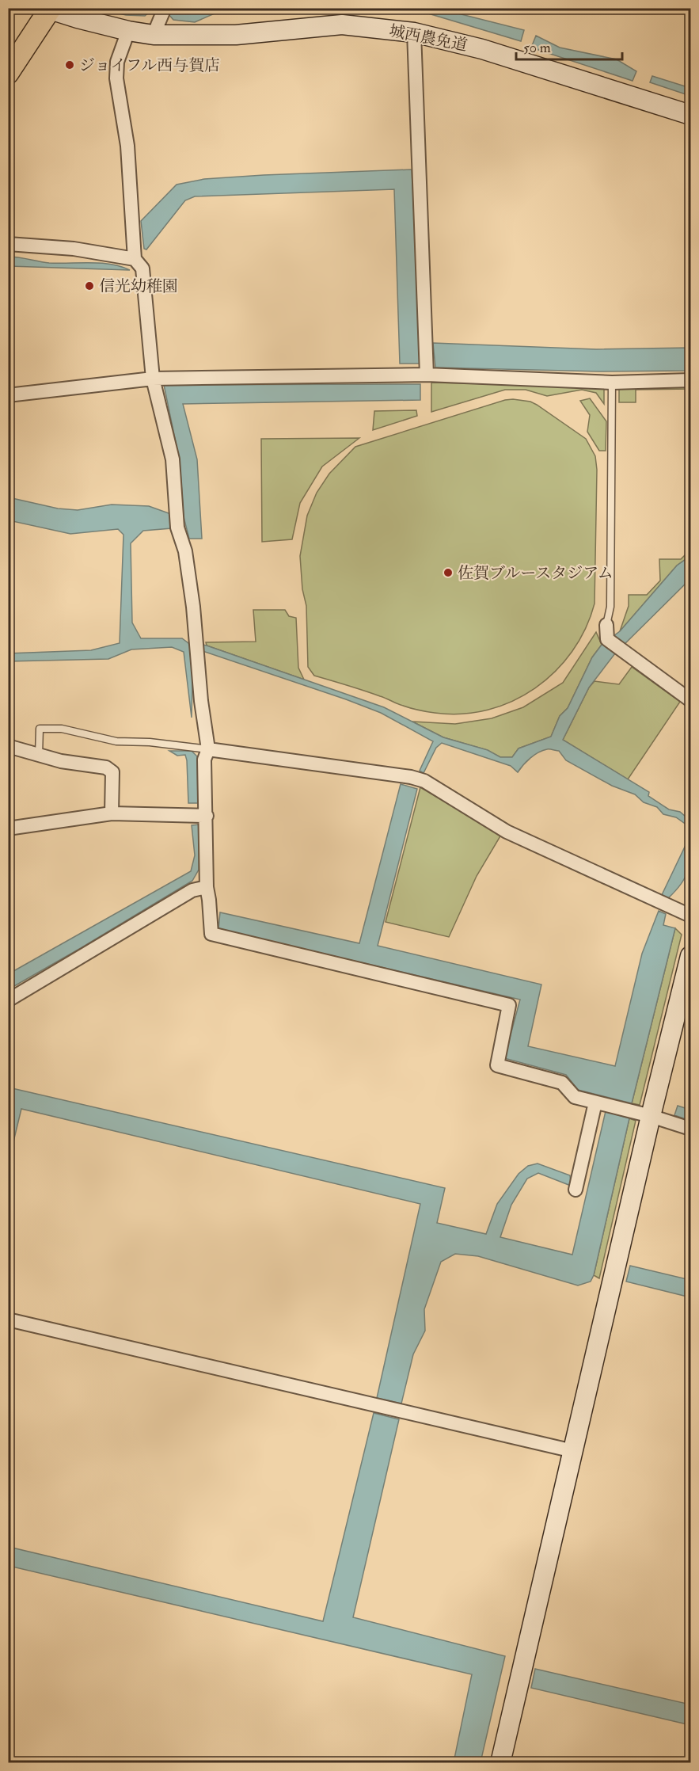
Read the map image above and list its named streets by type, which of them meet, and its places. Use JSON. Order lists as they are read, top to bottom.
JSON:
{
  "streets": {
    "street": ["城西農免道"]
  },
  "places": ["ジョイフル西与賀店", "信光幼稚園", "佐賀ブルースタジアム"],
  "scale_bar": "50 m"
}
